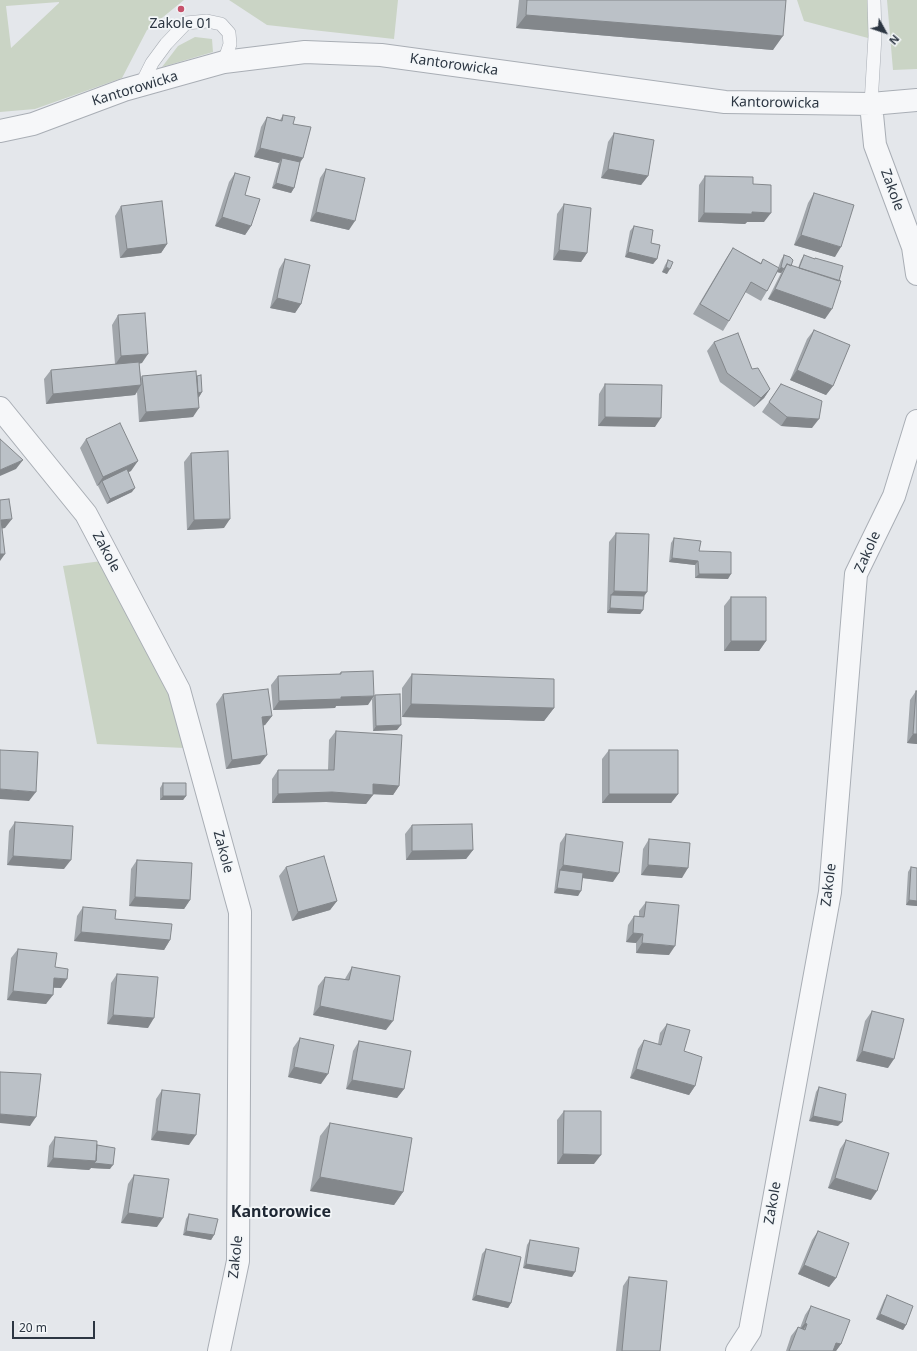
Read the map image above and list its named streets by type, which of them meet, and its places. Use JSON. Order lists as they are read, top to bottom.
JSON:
{
  "streets": {
    "street": ["Kantorowicka", "Zakole"]
  },
  "crossings": [
    ["Kantorowicka", "Zakole"]
  ],
  "districts": ["Kantorowice"],
  "places": ["Zakole 01"],
  "scale_bar": "20 m",
  "north": "bottom right"
}
